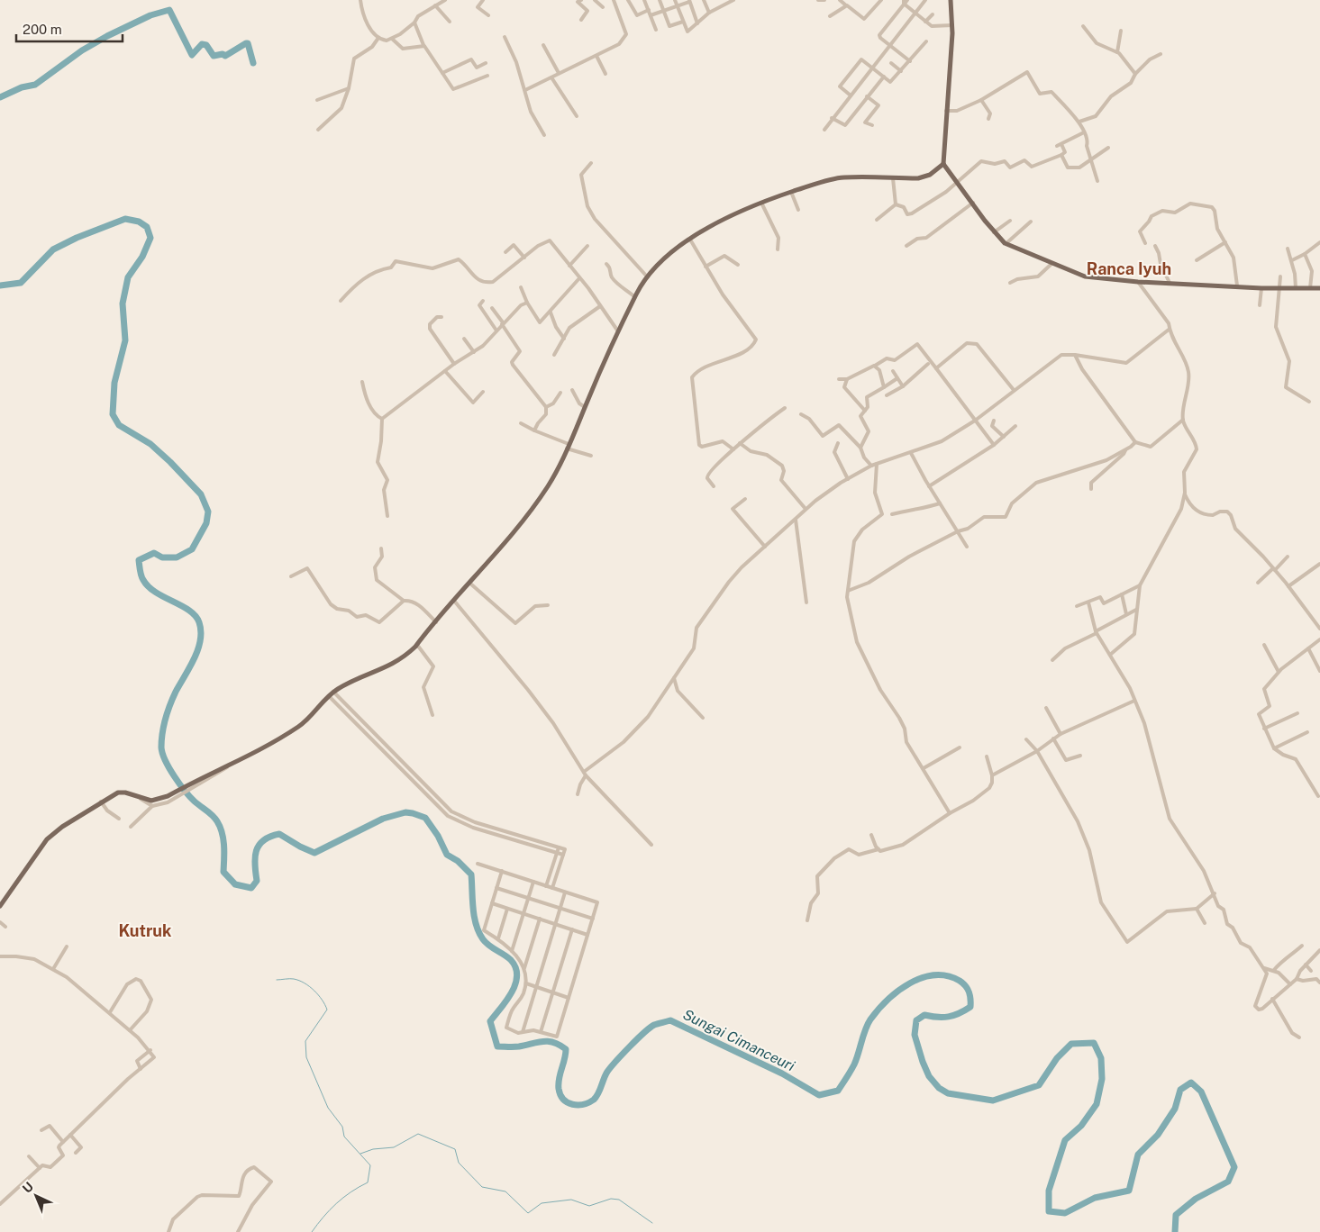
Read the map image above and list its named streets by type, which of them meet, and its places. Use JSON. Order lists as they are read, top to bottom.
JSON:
{
  "districts": ["Ranca Iyuh", "Kutruk"],
  "water": ["Sungai Cimanceuri"],
  "scale_bar": "200 m",
  "north": "top left"
}
